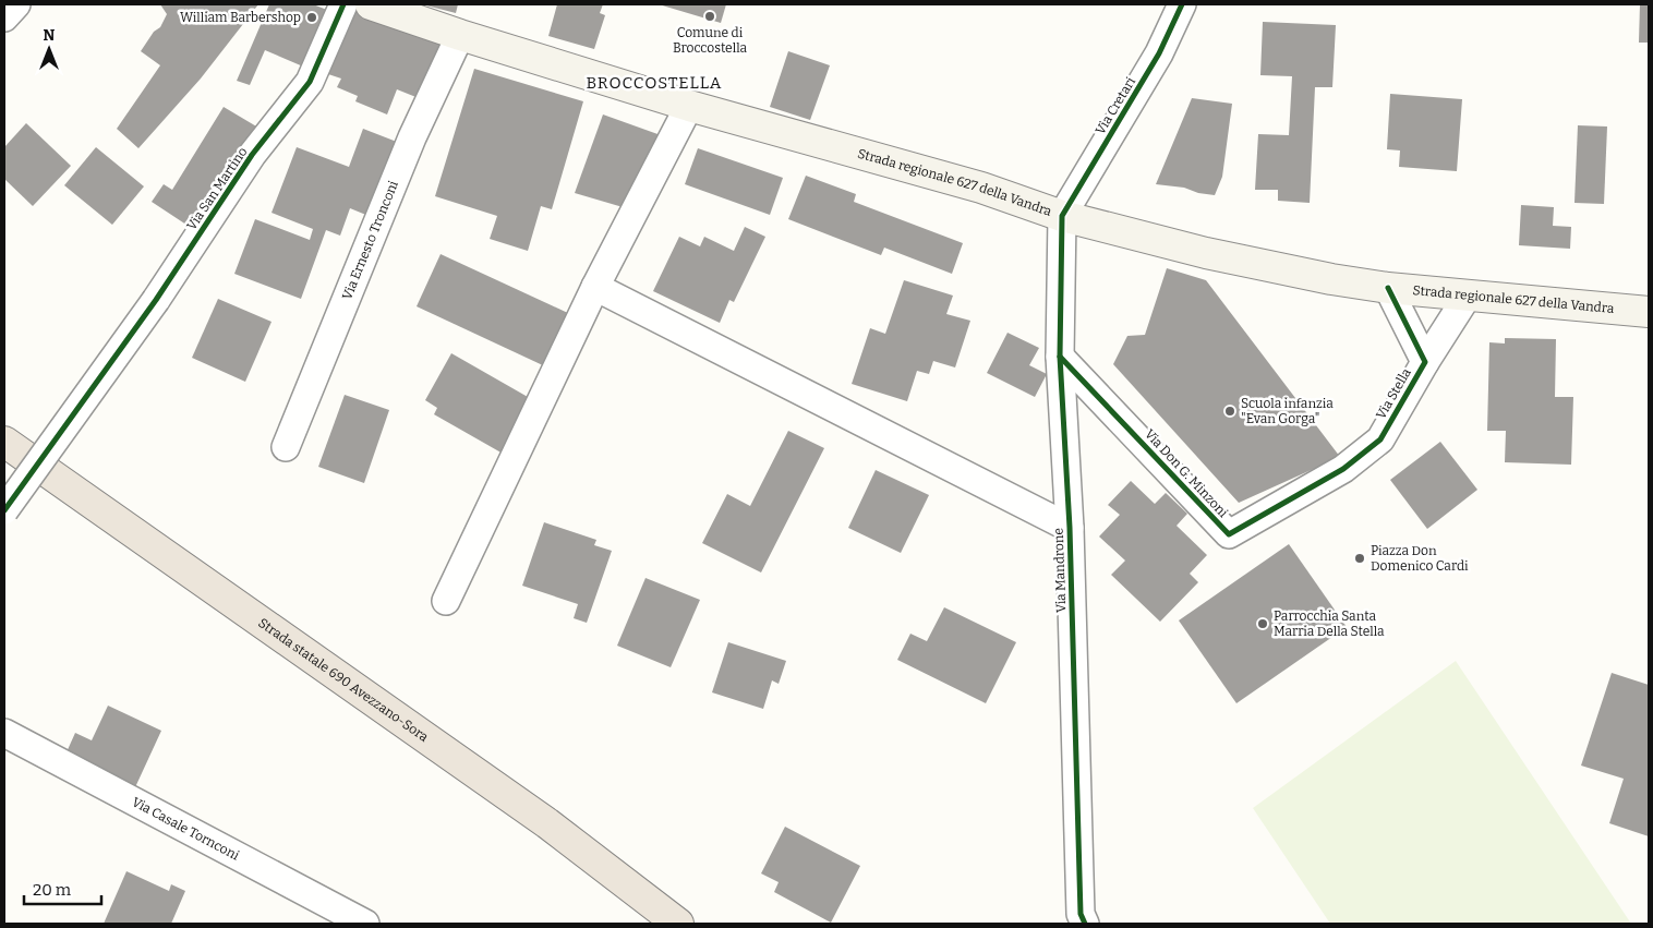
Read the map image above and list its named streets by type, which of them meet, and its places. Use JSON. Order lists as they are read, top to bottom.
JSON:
{
  "streets": {
    "highway": ["Strada statale 690 Avezzano-Sora"],
    "main road": ["Strada regionale 627 della Vandra"],
    "street": [
      "Via Cretari",
      "Via San Martino",
      "Via Ernesto Tronconi",
      "Via Stella",
      "Via Don G. Minzoni",
      "Via Mandrone",
      "Via Casale Tornconi"
    ]
  },
  "crossings": [
    ["Via Cretari", "Strada regionale 627 della Vandra"],
    ["Via Cretari", "Via Mandrone"],
    ["Strada regionale 627 della Vandra", "Via Ernesto Tronconi"],
    ["Strada regionale 627 della Vandra", "Via Stella"],
    ["Strada regionale 627 della Vandra", "Via Mandrone"],
    ["Via Stella", "Via Don G. Minzoni"],
    ["Via Don G. Minzoni", "Via Mandrone"]
  ],
  "districts": ["BROCCOSTELLA"],
  "places": [
    "Comune di Broccostella",
    "William Barbershop",
    "Scuola infanzia \"Evan Gorga\"",
    "Piazza Don Domenico Cardi",
    "Parrocchia Santa Marria Della Stella"
  ],
  "scale_bar": "20 m",
  "north": "top"
}
